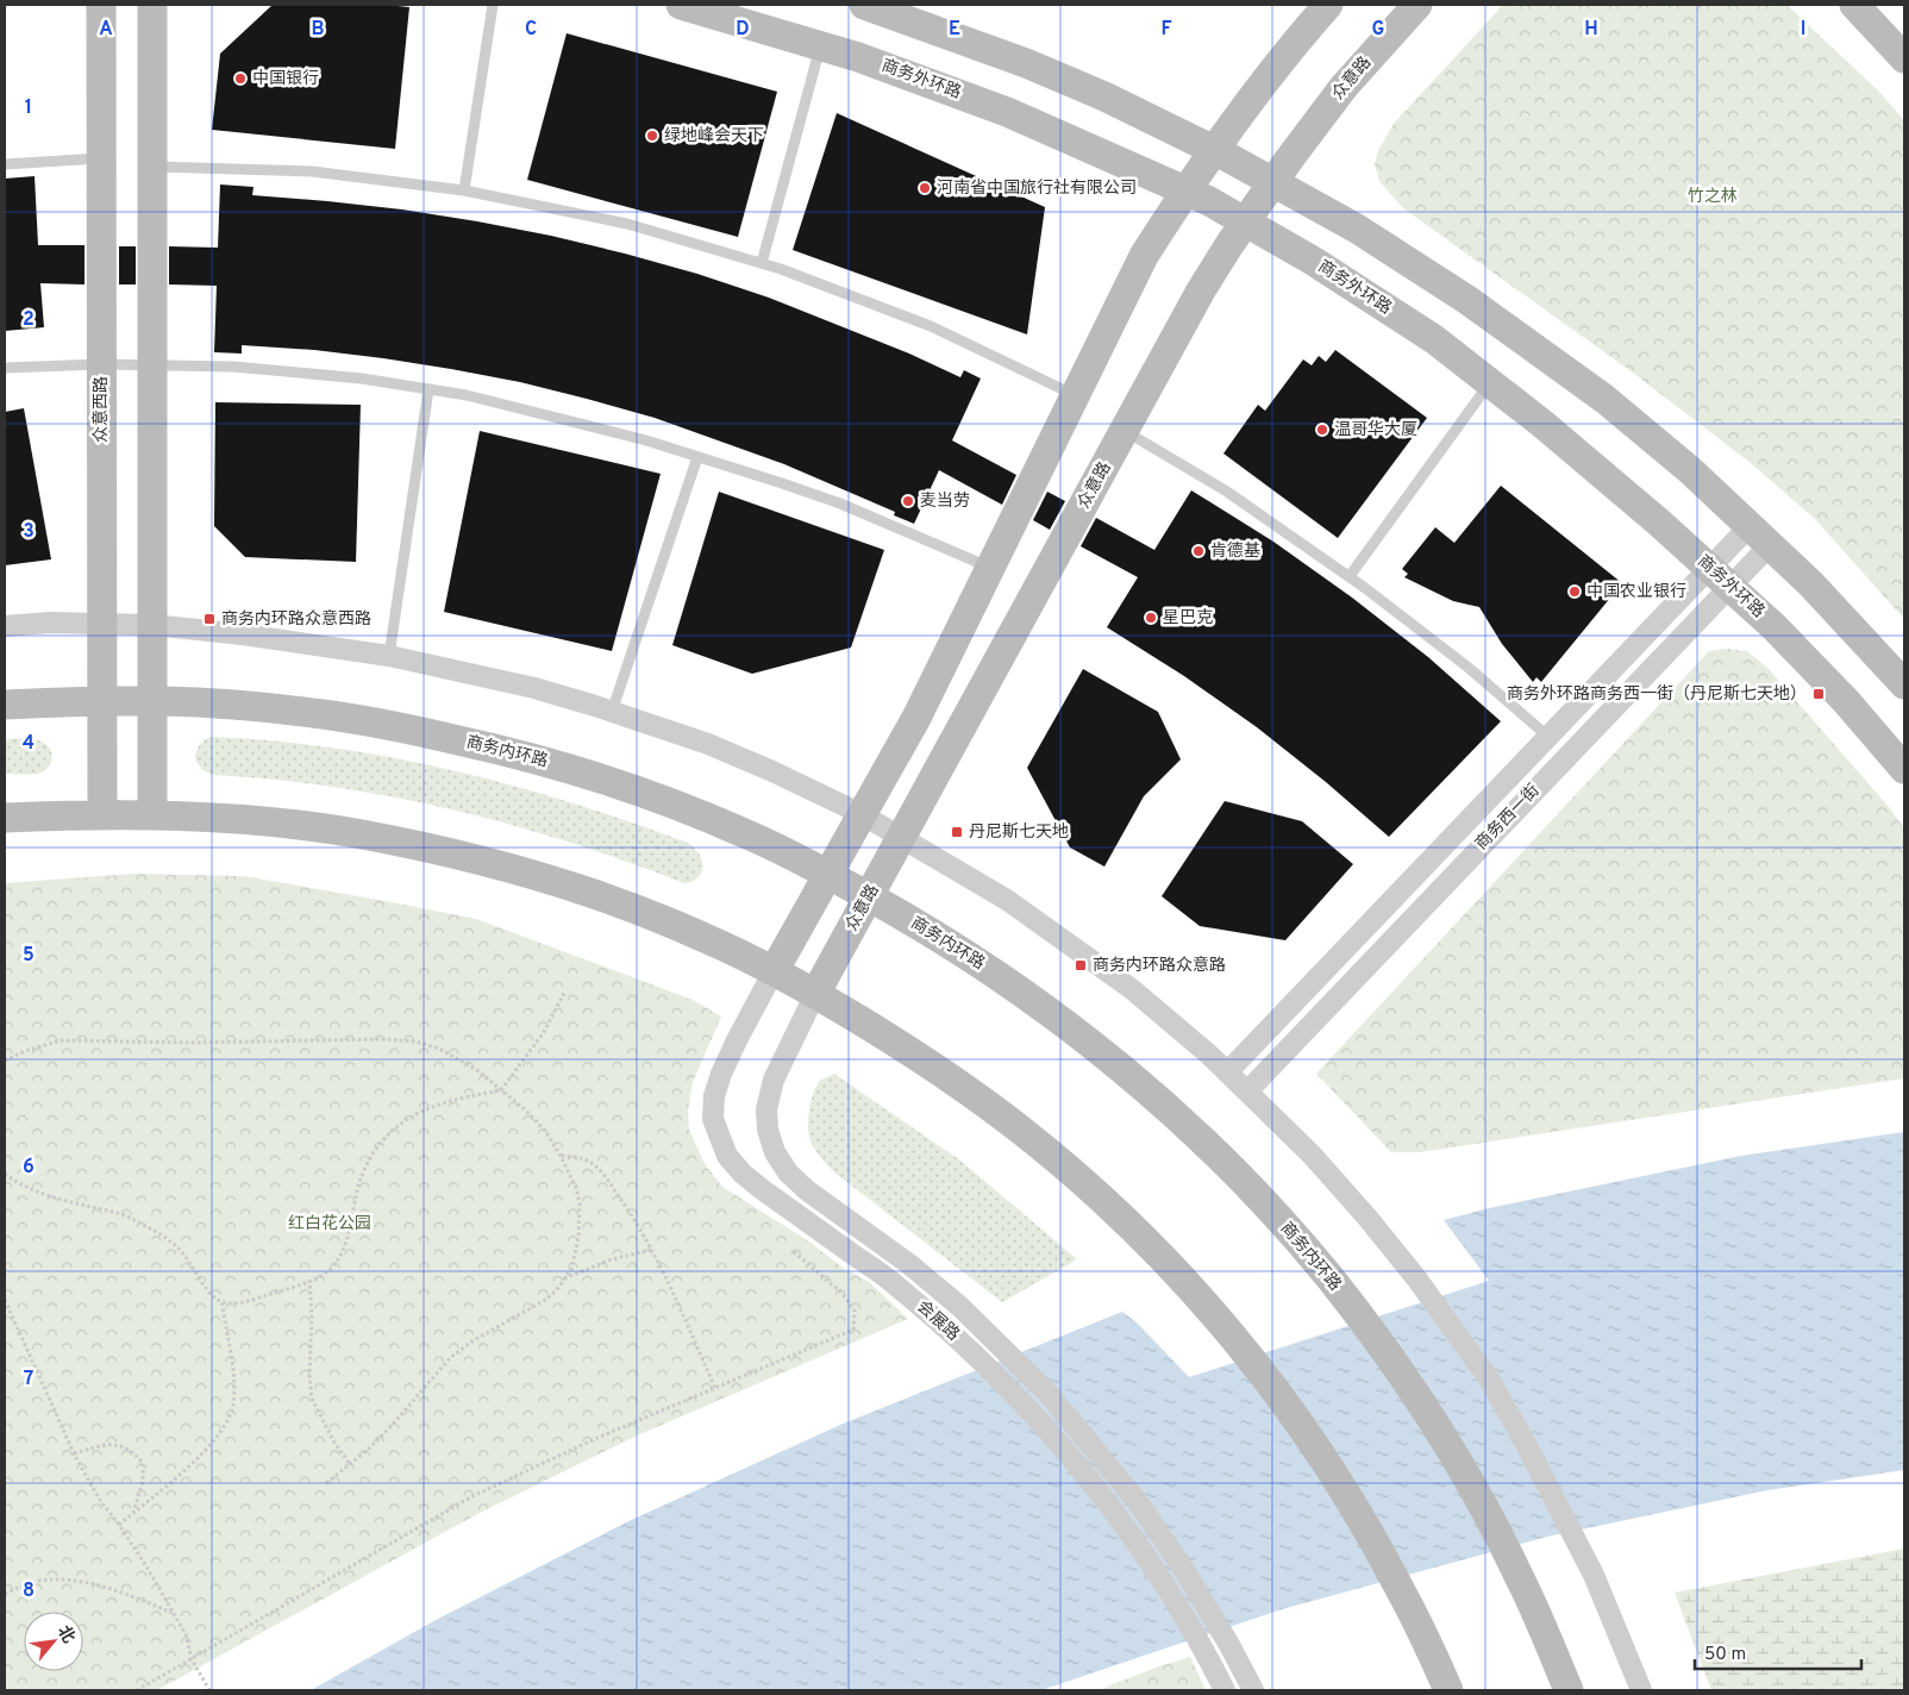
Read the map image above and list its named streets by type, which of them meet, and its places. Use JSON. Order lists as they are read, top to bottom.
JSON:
{
  "streets": {
    "street": [
      "众意路",
      "商务外环路",
      "众意西路",
      "商务内环路",
      "商务西一街",
      "会展路"
    ]
  },
  "crossings": [
    ["众意路", "商务外环路"],
    ["众意路", "商务内环路"],
    ["众意路", "会展路"],
    ["商务外环路", "商务西一街"],
    ["众意西路", "商务内环路"]
  ],
  "parks": ["竹之林", "红白花公园"],
  "places": {
    "other": [
      "中国银行",
      "绿地峰会天下",
      "河南省中国旅行社有限公司",
      "温哥华大厦",
      "麦当劳",
      "肯德基",
      "中国农业银行",
      "星巴克"
    ],
    "transit": [
      "商务内环路众意西路",
      "商务外环路商务西一街（丹尼斯七天地）",
      "丹尼斯七天地",
      "商务内环路众意路"
    ]
  },
  "scale_bar": "50 m",
  "north": "top right",
  "grid": {
    "columns": [
      "A",
      "B",
      "C",
      "D",
      "E",
      "F",
      "G",
      "H",
      "I"
    ],
    "rows": [
      "1",
      "2",
      "3",
      "4",
      "5",
      "6",
      "7",
      "8"
    ]
  }
}
